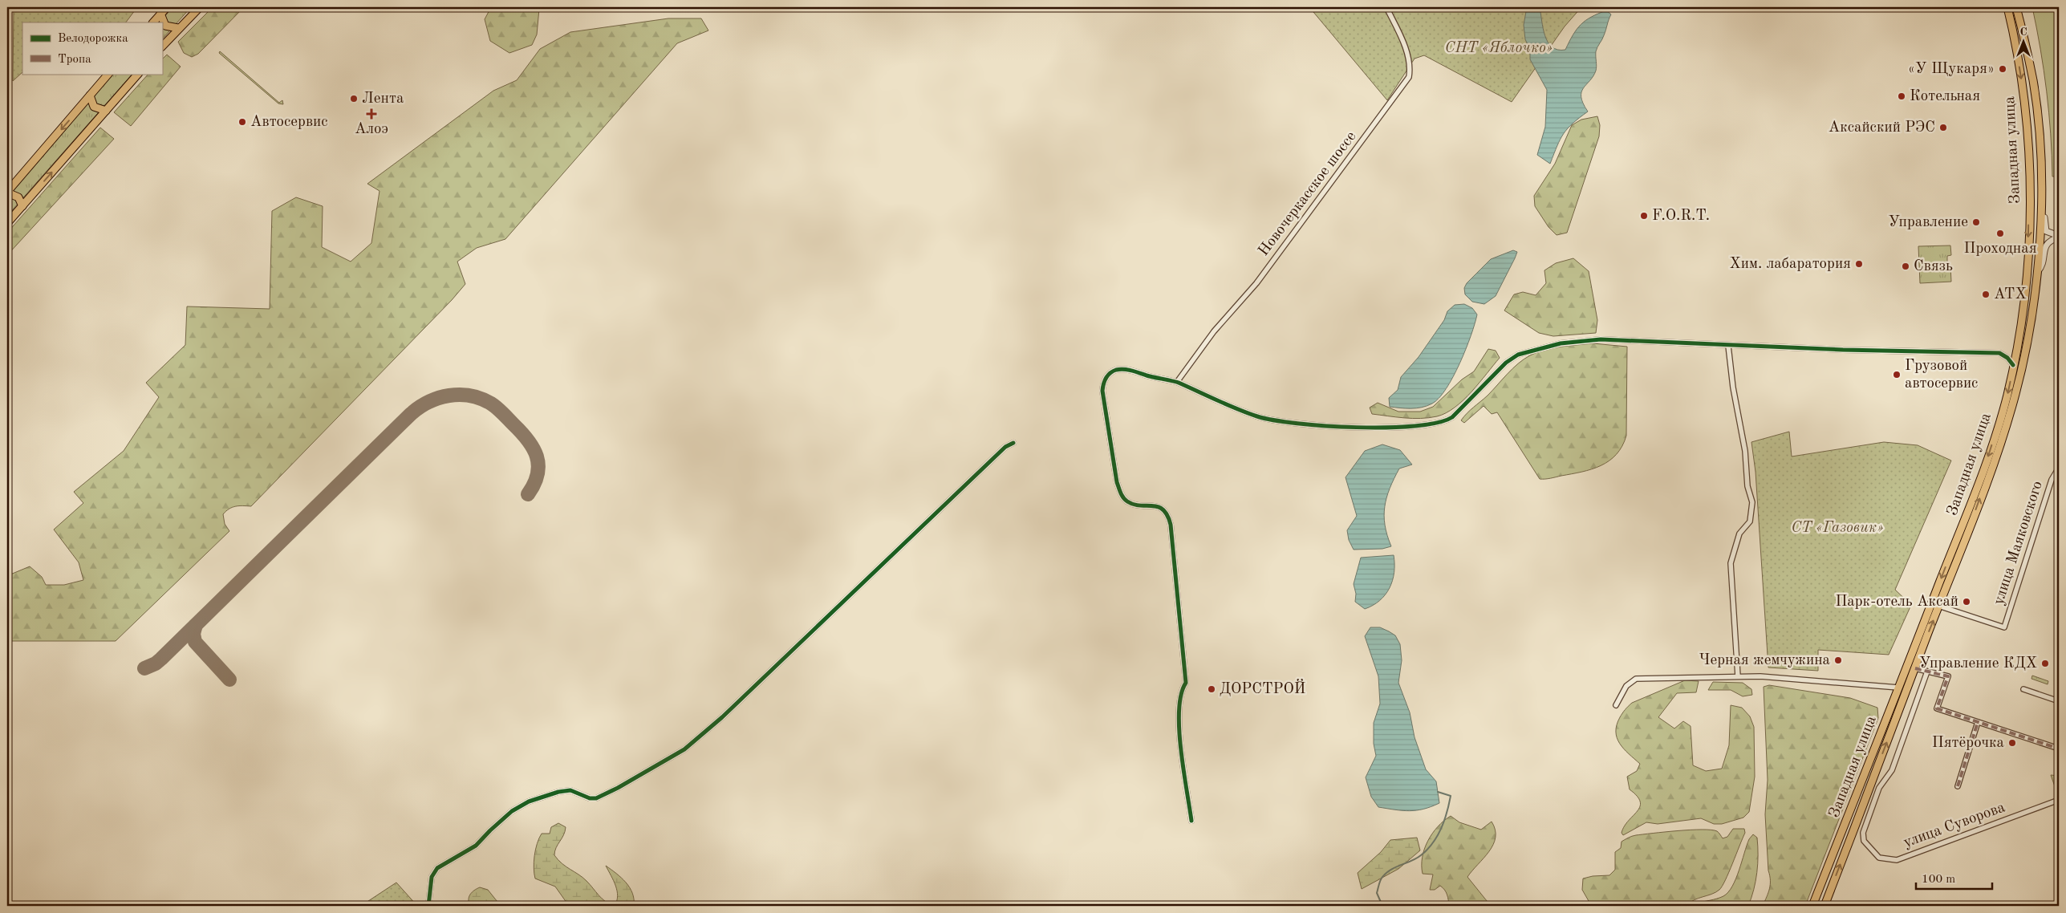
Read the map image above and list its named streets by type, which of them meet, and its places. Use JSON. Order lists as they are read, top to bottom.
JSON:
{
  "streets": {
    "main road": ["Западная улица"],
    "street": ["Новочеркасское шоссе", "улица Маяковского", "улица Суворова"]
  },
  "crossings": [
    ["Западная улица", "улица Маяковского"],
    ["Западная улица", "улица Суворова"]
  ],
  "parks": ["СНТ «Яблочко»", "СТ «Газовик»"],
  "places": {
    "other": [
      "«У Щукаря»",
      "Котельная",
      "Лента",
      "Автосервис",
      "Аксайский РЭС",
      "F.O.R.T.",
      "Управление",
      "Проходная",
      "Хим. лабаратория",
      "Связь",
      "АТХ",
      "Грузовой автосервис",
      "Парк-отель Аксай",
      "Черная жемчужина",
      "Управление КДХ",
      "ДОРСТРОЙ",
      "Пятёрочка"
    ],
    "health": ["Алоэ"]
  },
  "legend": ["Велодорожка", "Тропа"],
  "scale_bar": "100 m",
  "north": "top"
}
